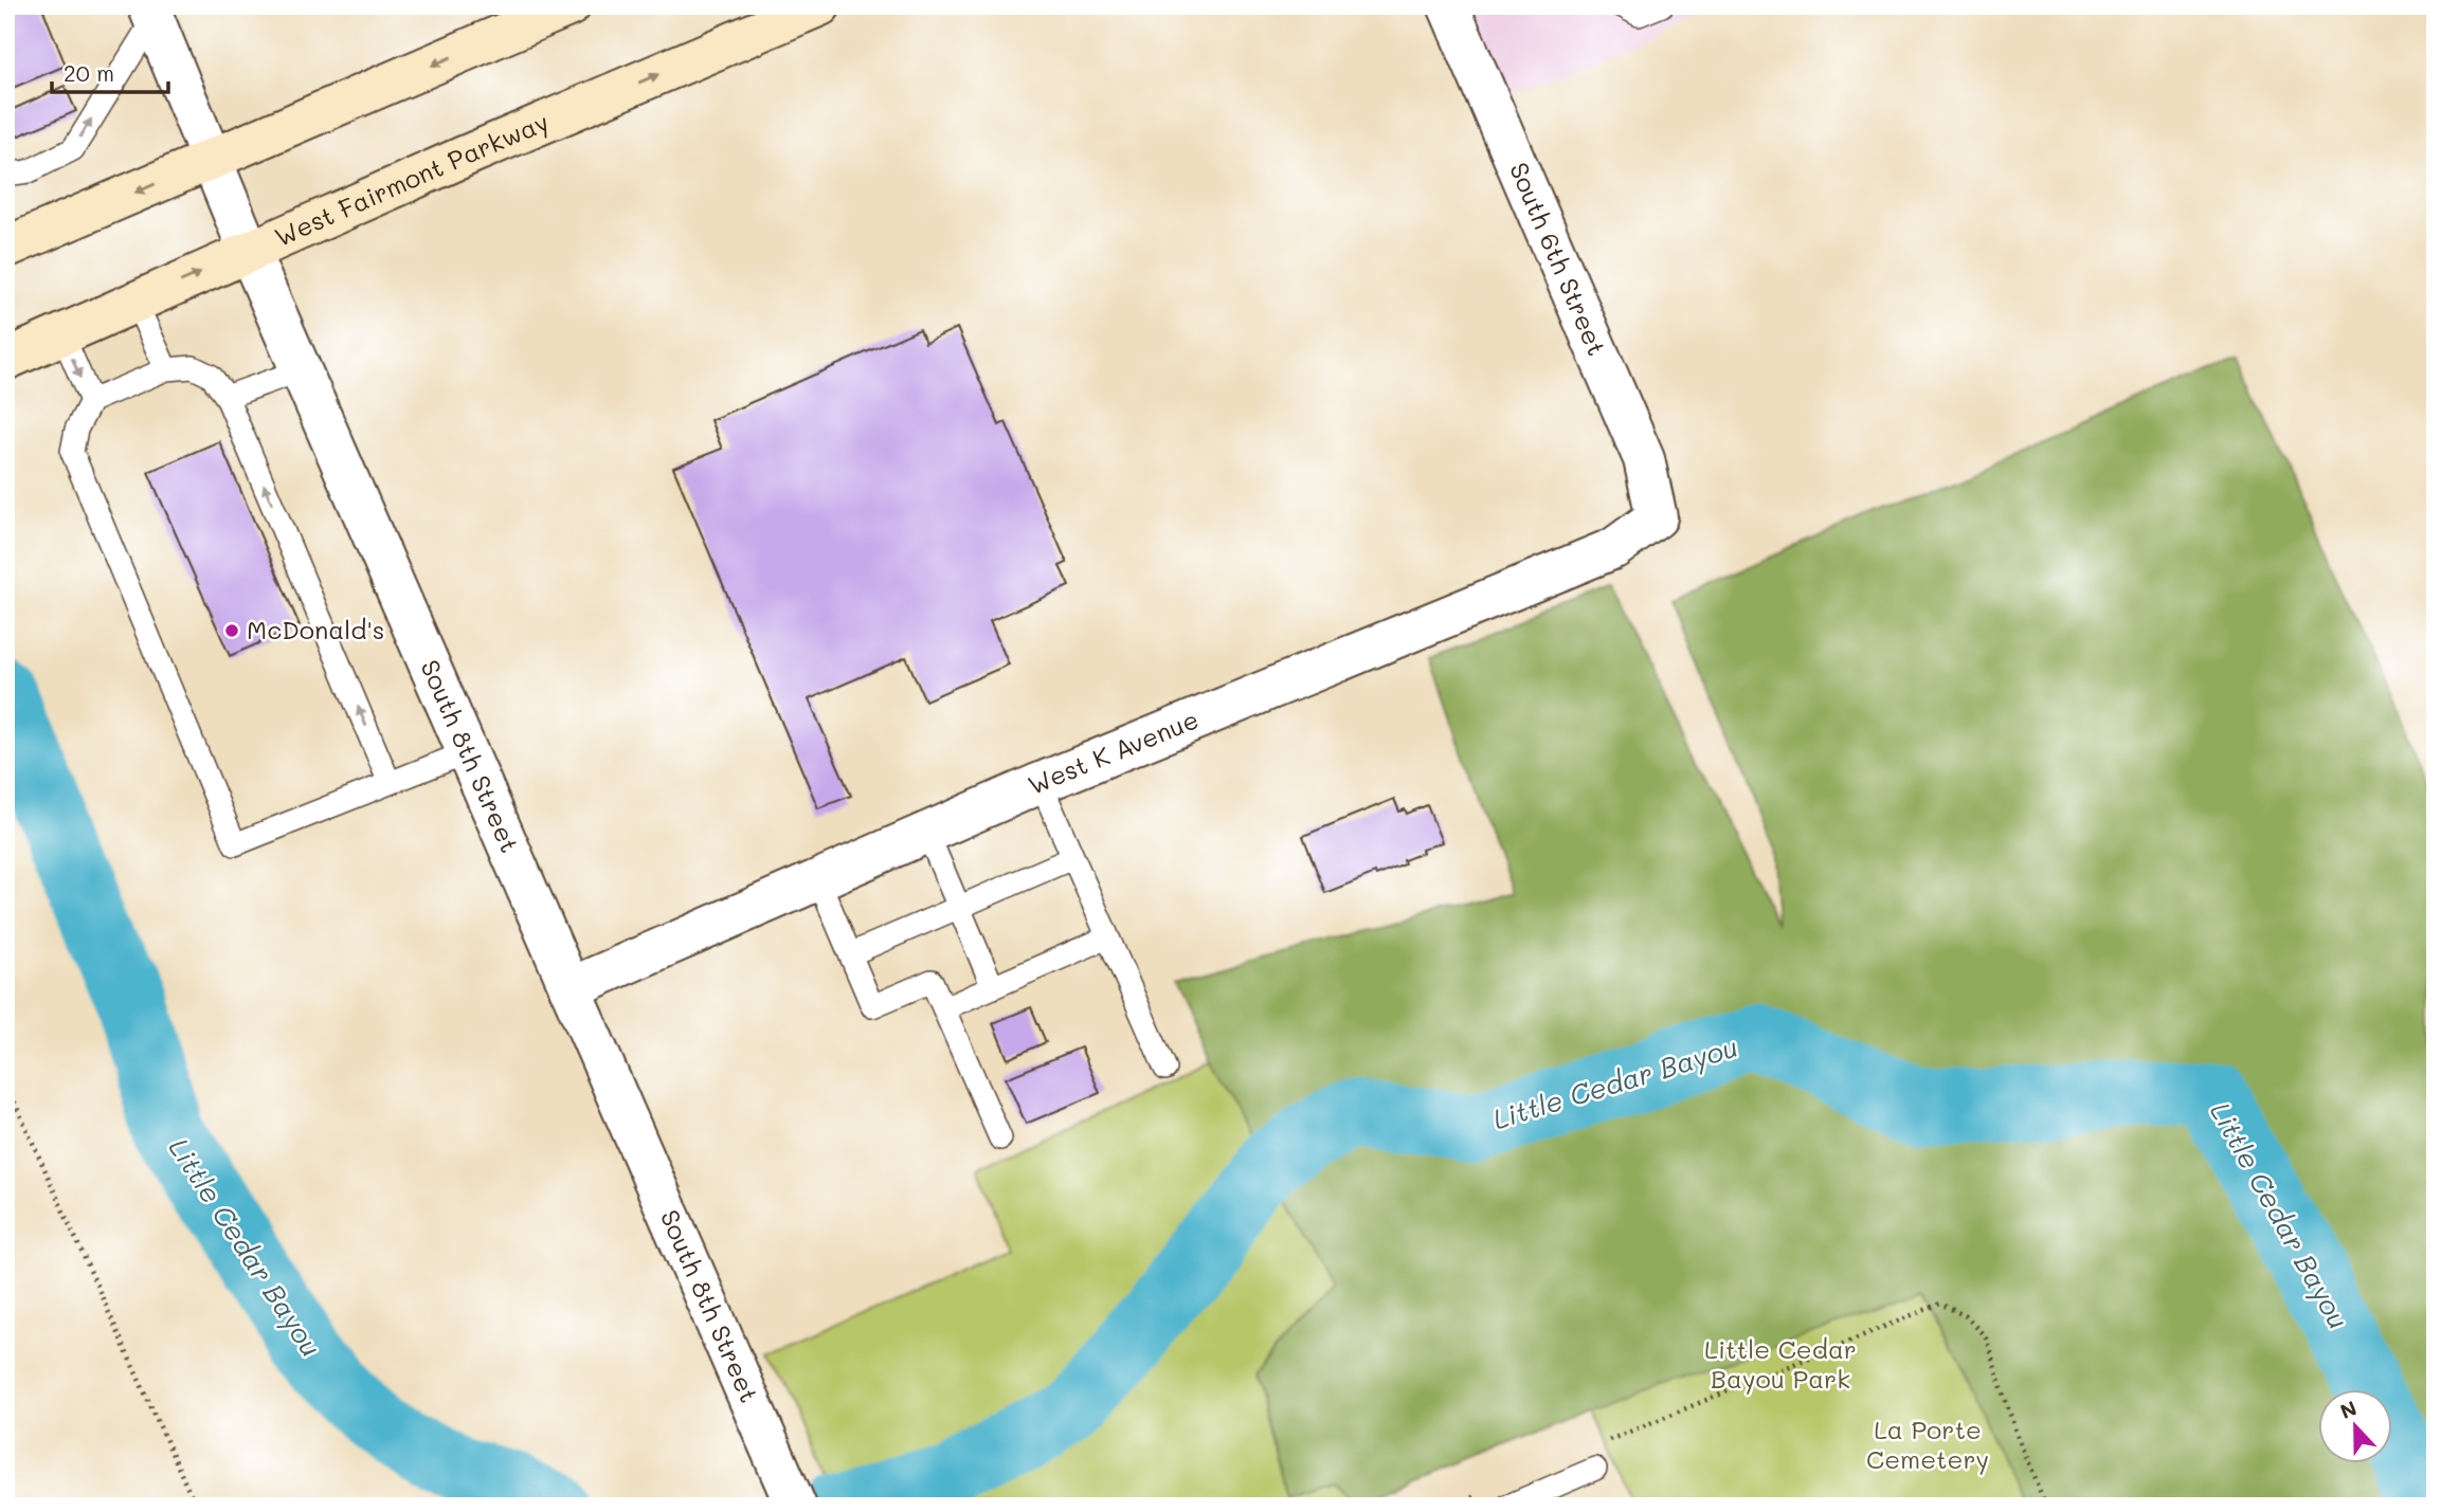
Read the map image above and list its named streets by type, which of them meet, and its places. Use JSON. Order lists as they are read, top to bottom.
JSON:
{
  "streets": {
    "main road": ["West Fairmont Parkway"],
    "street": ["South 6th Street", "West K Avenue", "South 8th Street"]
  },
  "crossings": [
    ["West Fairmont Parkway", "South 8th Street"],
    ["South 6th Street", "West K Avenue"],
    ["West K Avenue", "South 8th Street"]
  ],
  "water": ["Little Cedar Bayou"],
  "parks": ["Little Cedar Bayou Park", "La Porte Cemetery"],
  "places": ["McDonald's"],
  "scale_bar": "20 m",
  "north": "top"
}
